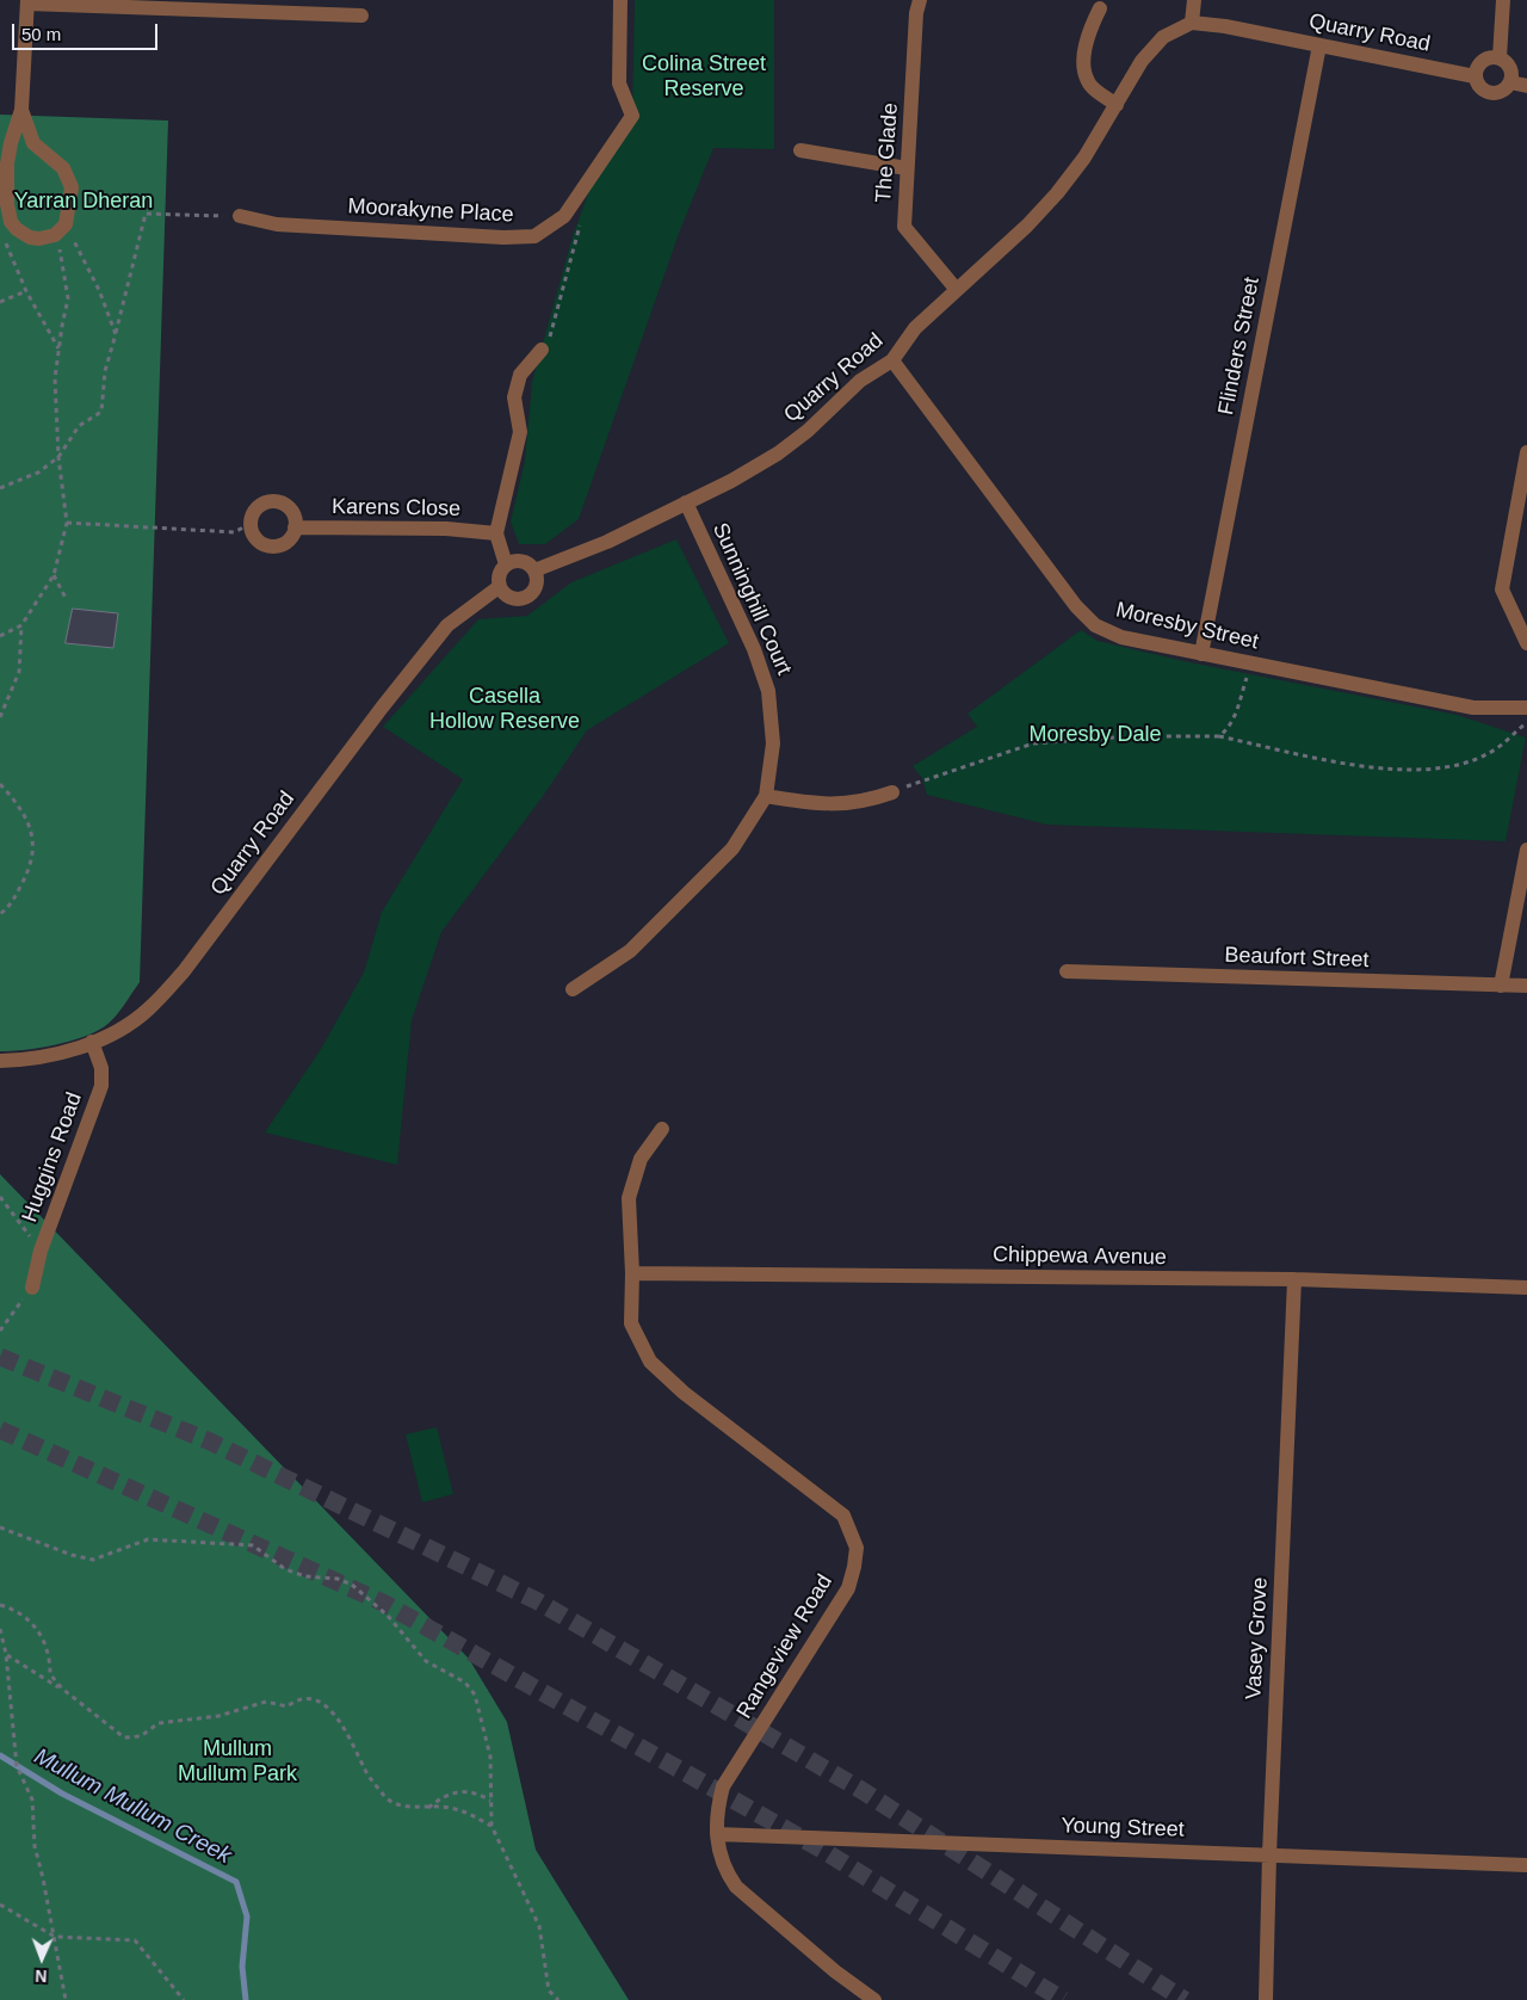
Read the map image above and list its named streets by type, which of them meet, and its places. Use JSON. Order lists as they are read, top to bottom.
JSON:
{
  "streets": {
    "street": [
      "Quarry Road",
      "The Glade",
      "Moorakyne Place",
      "Flinders Street",
      "Karens Close",
      "Sunninghill Court",
      "Moresby Street",
      "Beaufort Street",
      "Huggins Road",
      "Chippewa Avenue",
      "Vasey Grove",
      "Rangeview Road",
      "Young Street"
    ]
  },
  "crossings": [
    ["Quarry Road", "The Glade"],
    ["Quarry Road", "Flinders Street"],
    ["Quarry Road", "Sunninghill Court"],
    ["Quarry Road", "Moresby Street"],
    ["Quarry Road", "Huggins Road"],
    ["Flinders Street", "Moresby Street"],
    ["Chippewa Avenue", "Vasey Grove"],
    ["Chippewa Avenue", "Rangeview Road"],
    ["Vasey Grove", "Young Street"],
    ["Rangeview Road", "Young Street"]
  ],
  "water": ["Mullum Mullum Creek"],
  "parks": [
    "Colina Street Reserve",
    "Yarran Dheran",
    "Casella Hollow Reserve",
    "Moresby Dale",
    "Mullum Mullum Park"
  ],
  "scale_bar": "50 m",
  "north": "bottom"
}
